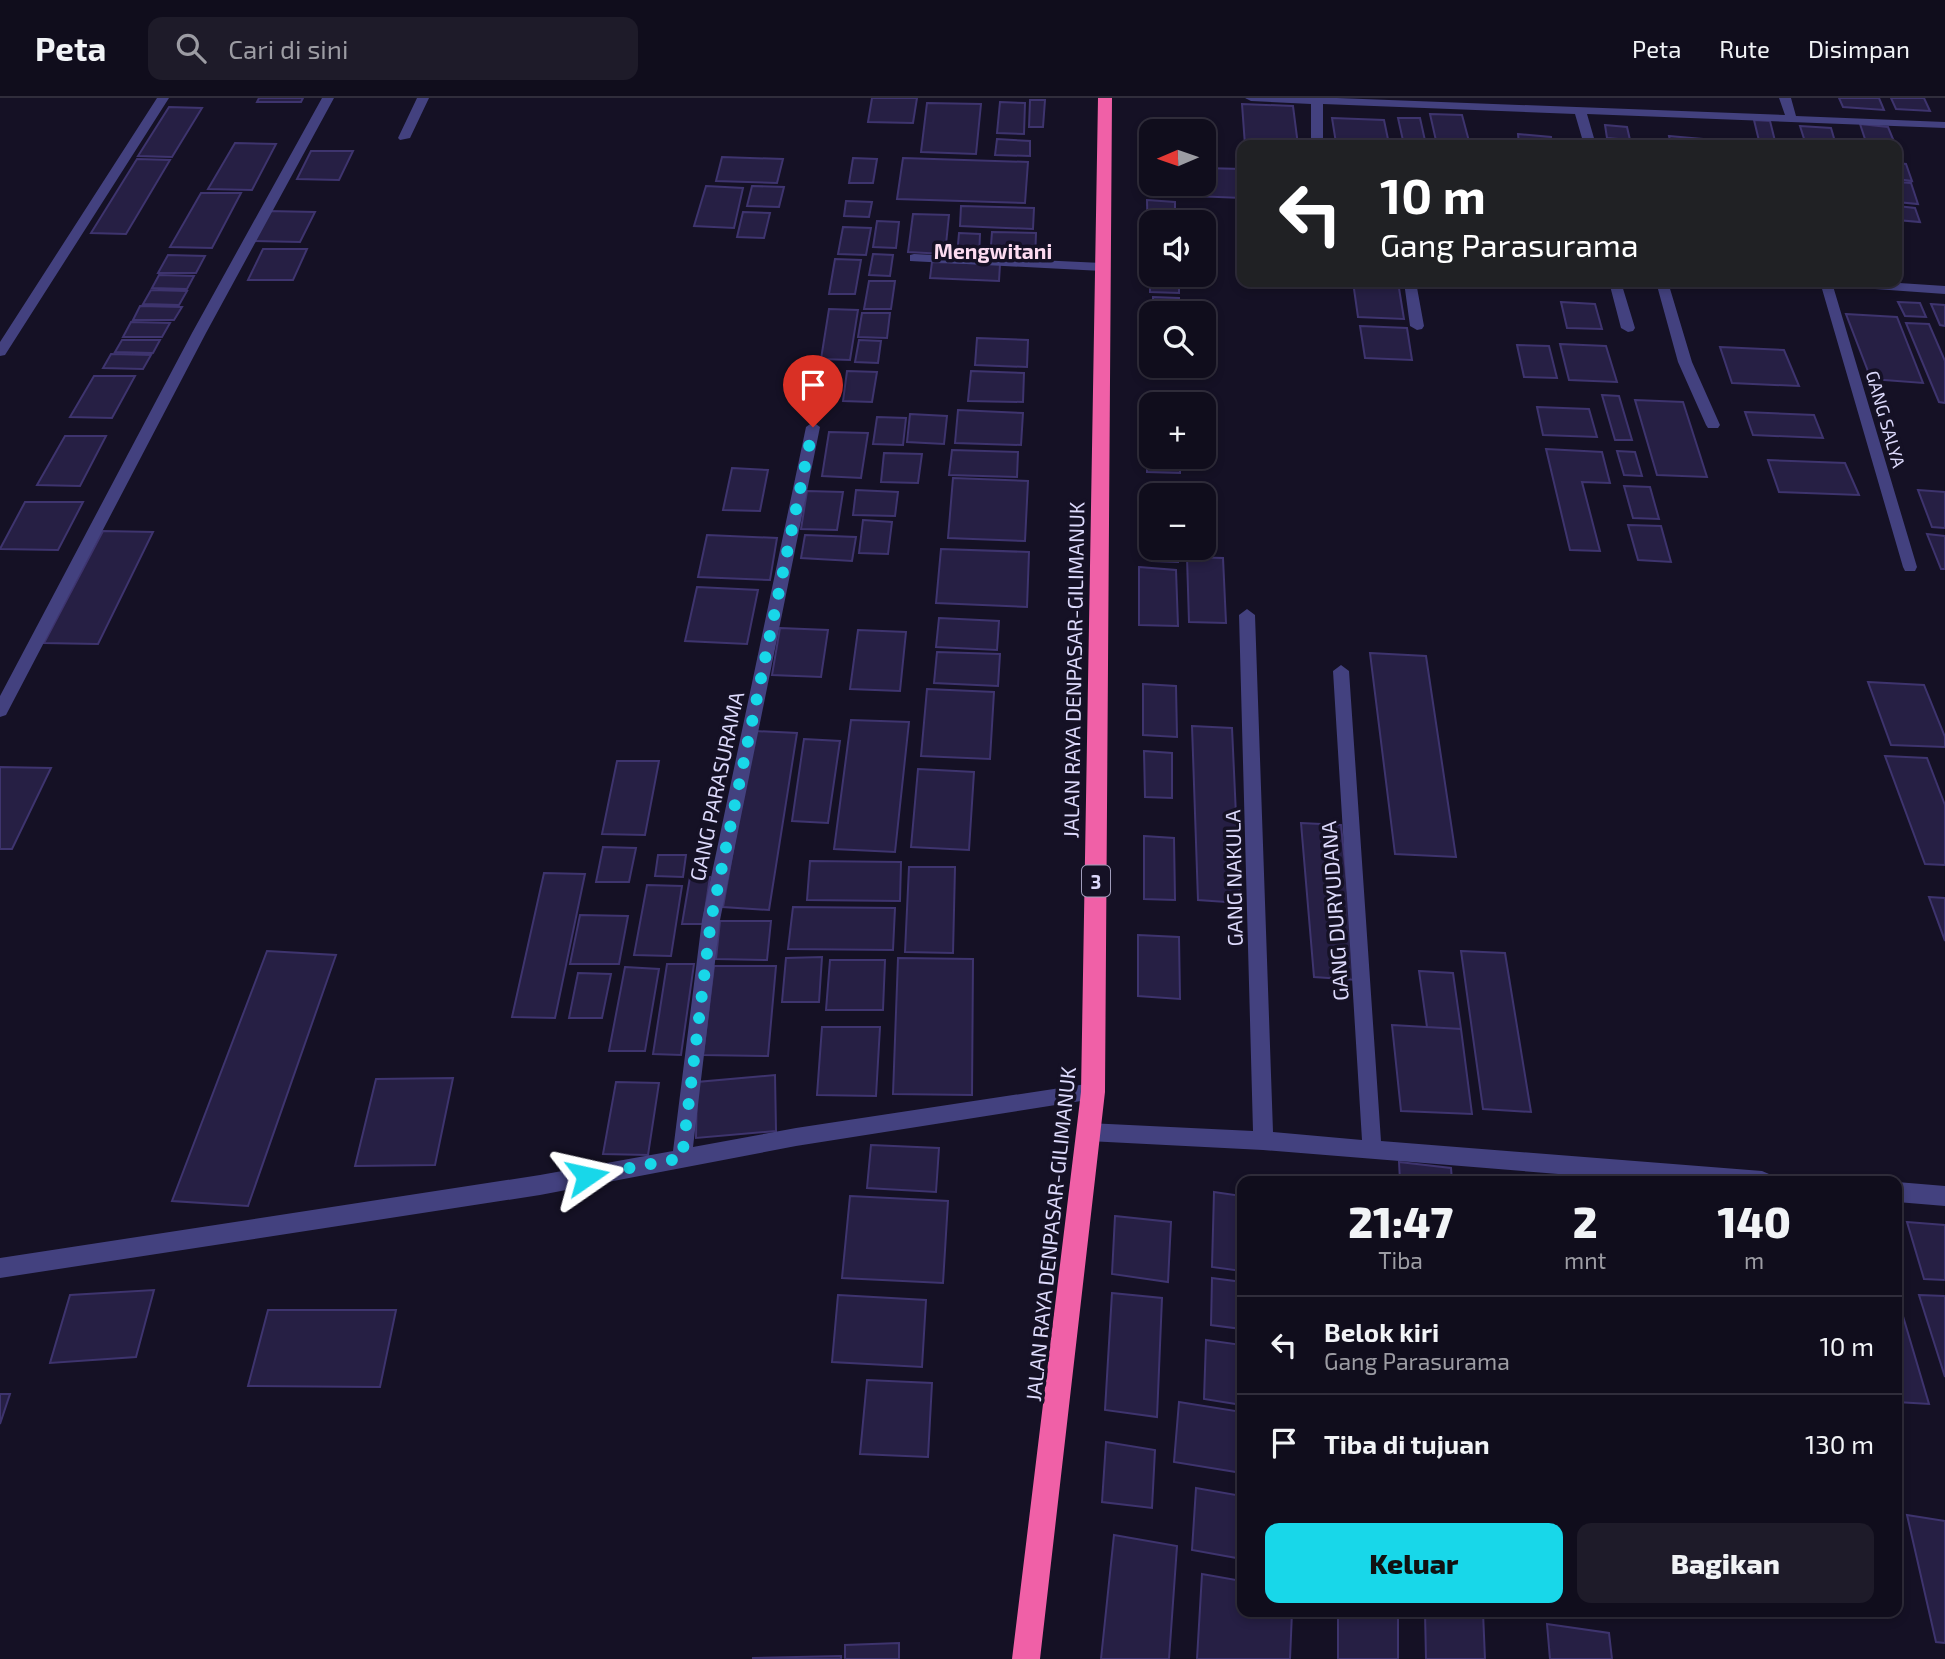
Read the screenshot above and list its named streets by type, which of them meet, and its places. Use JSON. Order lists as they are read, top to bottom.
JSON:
{
  "streets": {
    "highway": ["JALAN RAYA DENPASAR-GILIMANUK", "3"],
    "street": [
      "GANG SALYA",
      "GANG PARASURAMA",
      "GANG NAKULA",
      "GANG DURYUDANA"
    ]
  },
  "districts": ["Mengwitani"],
  "north": "left",
  "page": {
    "header": "Peta",
    "search": "Cari di sini",
    "nav": ["Peta", "Rute", "Disimpan"],
    "map_buttons": ["+", "−"],
    "turn": ["10 m", "Gang Parasurama"],
    "eta": [
      "21:47",
      "Tiba",
      "2",
      "mnt",
      "140",
      "m"
    ],
    "list": [
      {
        "name": "Belok kiri",
        "note": "Gang Parasurama",
        "value": "10 m"
      },
      {
        "name": "Tiba di tujuan",
        "value": "130 m"
      }
    ],
    "buttons": ["Keluar", "Bagikan"]
  }
}
